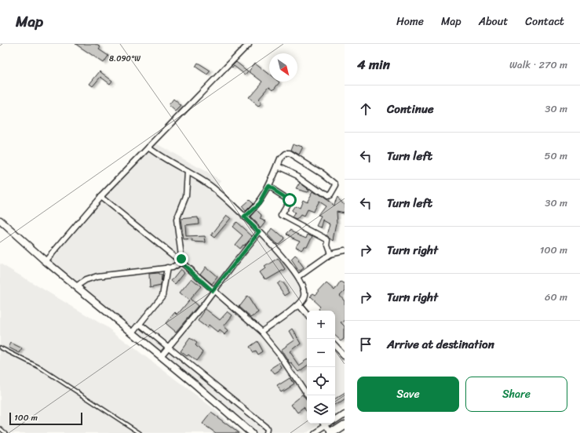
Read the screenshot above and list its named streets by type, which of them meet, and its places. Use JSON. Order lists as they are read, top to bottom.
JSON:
{
  "scale_bar": "100 m",
  "north": "bottom right",
  "page": {
    "header": "Map",
    "nav": [
      "Home",
      "Map",
      "About",
      "Contact"
    ],
    "heading": ["4 min", "Walk · 270 m"],
    "list": [
      ["Continue", "30 m"],
      ["Turn left", "50 m"],
      ["Turn left", "30 m"],
      ["Turn right", "100 m"],
      ["Turn right", "60 m"],
      "Arrive at destination"
    ],
    "map_buttons": ["+", "−"],
    "buttons": ["Save", "Share"],
    "scale": "100 m"
  },
  "coordinates": ["8.090°W"]
}
